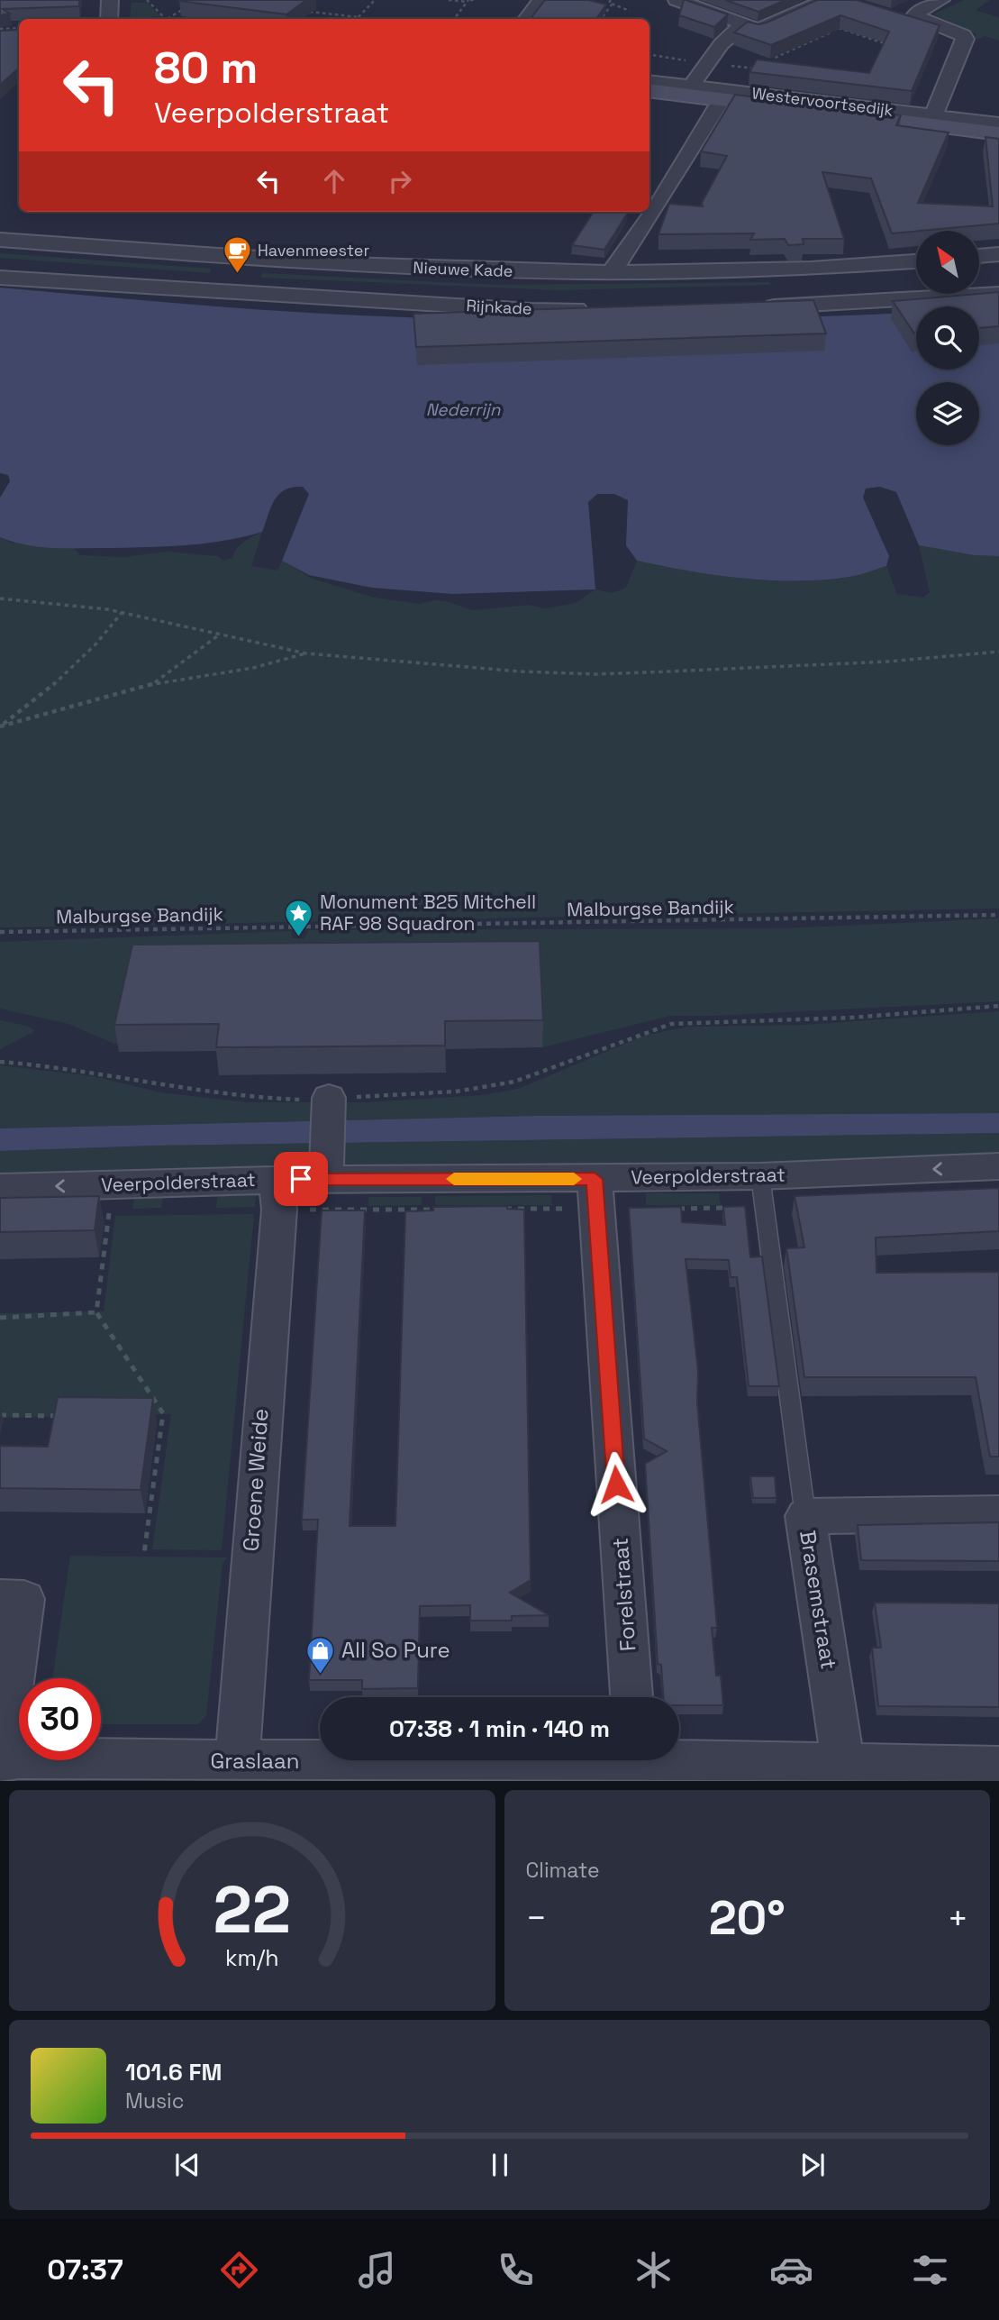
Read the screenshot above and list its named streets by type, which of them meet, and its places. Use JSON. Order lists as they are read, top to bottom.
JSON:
{
  "streets": {
    "main road": ["Westervoortsedijk"],
    "street": [
      "Nieuwe Kade",
      "Rijnkade",
      "Veerpolderstraat",
      "Groene Weide",
      "Forelstraat",
      "Brasemstraat",
      "Graslaan"
    ],
    "path": ["Malburgse Bandijk"]
  },
  "crossings": [
    ["Veerpolderstraat", "Groene Weide"],
    ["Veerpolderstraat", "Forelstraat"],
    ["Groene Weide", "Graslaan"],
    ["Brasemstraat", "Graslaan"]
  ],
  "one_way": ["Veerpolderstraat"],
  "water": ["Nederrijn"],
  "places": {
    "cafe": ["Havenmeester"],
    "place": ["Monument B25 Mitchell RAF 98 Squadron"],
    "shop": ["All So Pure"]
  },
  "north": "top left",
  "page": {
    "turn": ["80 m", "Veerpolderstraat"],
    "limit": "30",
    "trip": "07:38 · 1 min · 140 m",
    "tile": "Climate",
    "heat": ["−", "20°", "+"],
    "song": ["101.6 FM", "Music"],
    "tabs": "07:37",
    "gauge": ["22", "km/h"]
  }
}
